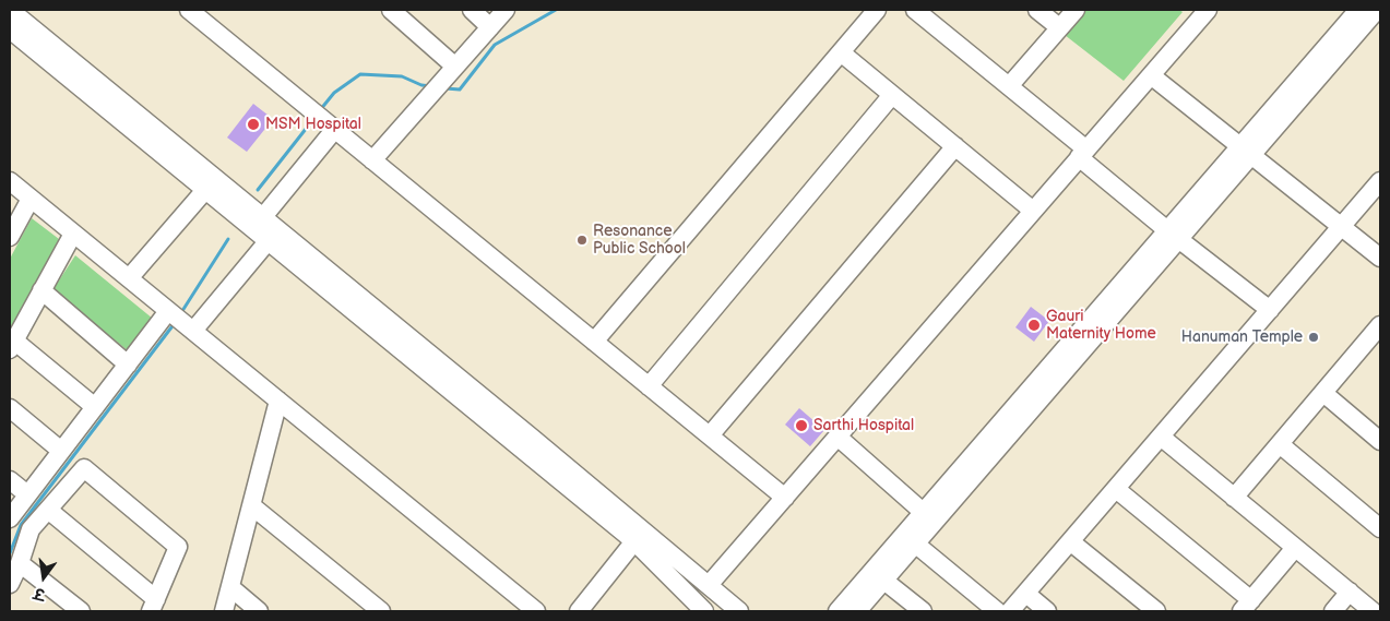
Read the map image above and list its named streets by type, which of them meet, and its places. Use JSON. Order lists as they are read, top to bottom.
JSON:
{
  "places": [
    "MSM Hospital",
    "Resonance Public School",
    "Gauri Maternity Home",
    "Hanuman Temple",
    "Sarthi Hospital"
  ],
  "north": "bottom"
}
